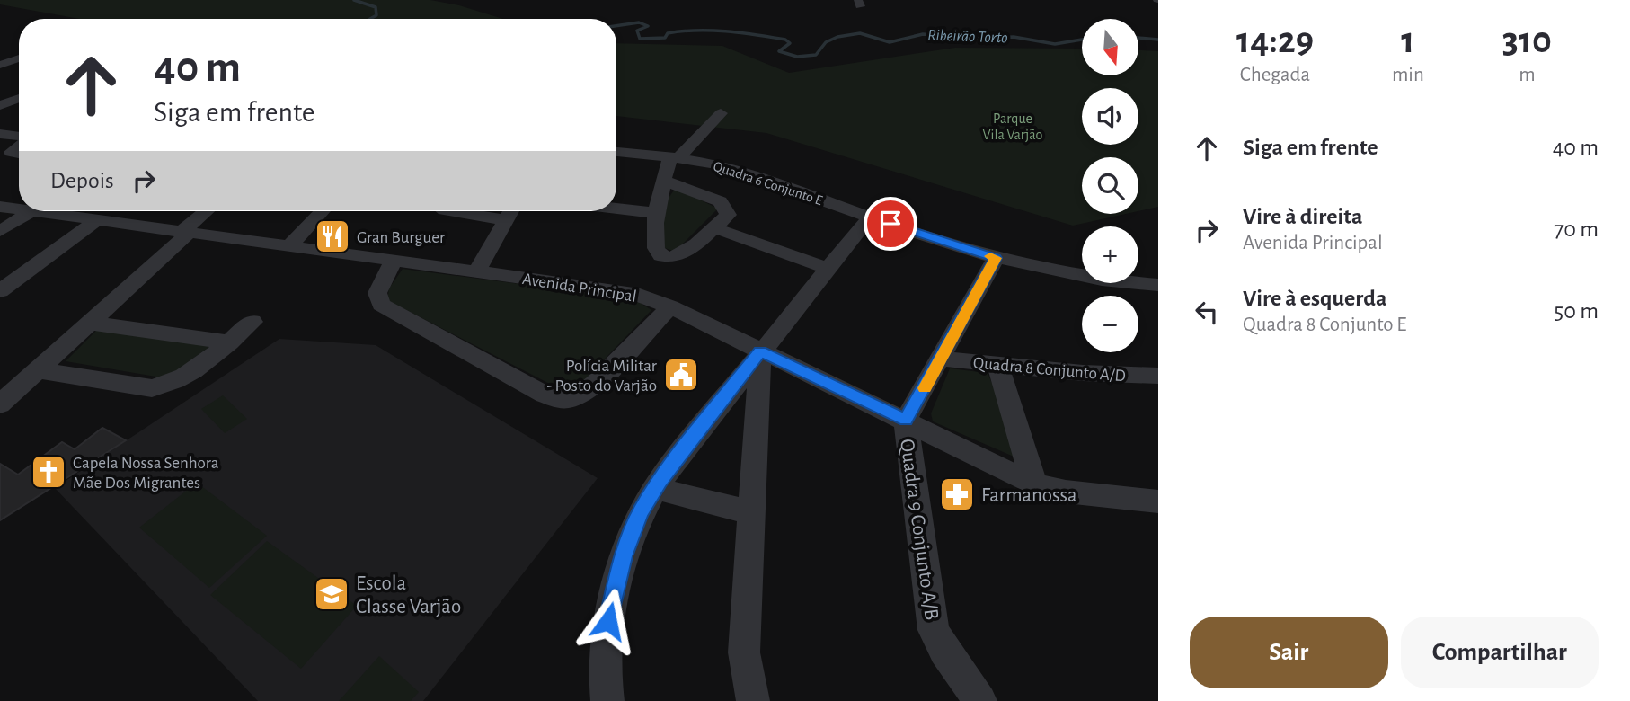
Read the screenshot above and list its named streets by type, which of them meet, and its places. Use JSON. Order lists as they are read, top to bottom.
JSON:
{
  "streets": {
    "street": [
      "Quadra 6 Conjunto E",
      "Avenida Principal",
      "Quadra 8 Conjunto A/D",
      "Quadra 9 Conjunto A/B"
    ]
  },
  "crossings": [
    ["Avenida Principal", "Quadra 9 Conjunto A/B"]
  ],
  "water": ["Ribeirão Torto"],
  "parks": ["Parque Vila Varjão"],
  "places": {
    "restaurant": ["Gran Burguer"],
    "public building": ["Polícia Militar - Posto do Varjão"],
    "church": ["Capela Nossa Senhora Mãe Dos Migrantes"],
    "pharmacy": ["Farmanossa"],
    "school or university": ["Escola Classe Varjão"]
  },
  "north": "bottom",
  "page": {
    "eta": [
      "14:29",
      "Chegada",
      "1",
      "min",
      "310",
      "m"
    ],
    "map_buttons": ["+", "−"],
    "turn": ["40 m", "Siga em frente"],
    "list": [
      {
        "name": "Siga em frente",
        "value": "40 m"
      },
      {
        "name": "Vire à direita",
        "note": "Avenida Principal",
        "value": "70 m"
      },
      {
        "name": "Vire à esquerda",
        "note": "Quadra 8 Conjunto E",
        "value": "50 m"
      }
    ],
    "then": "Depois",
    "buttons": ["Sair", "Compartilhar"]
  }
}
